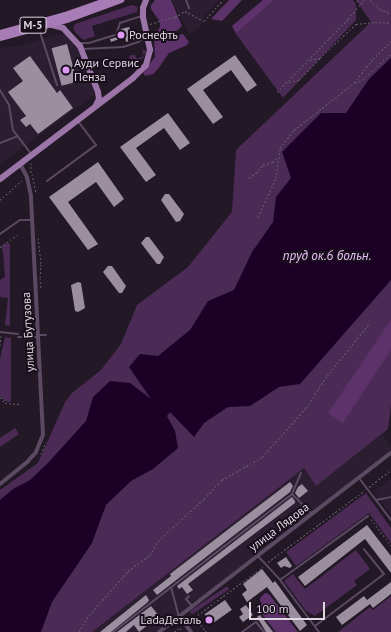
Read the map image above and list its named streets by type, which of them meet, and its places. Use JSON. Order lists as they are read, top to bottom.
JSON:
{
  "streets": {
    "highway": ["М-5"],
    "street": ["улица Бутузова", "улица Лядова"]
  },
  "water": ["пруд ок.6 больн."],
  "places": ["Роснефть", "Ауди Сервис Пенза", "LadaДеталь"],
  "scale_bar": "100 m"
}
